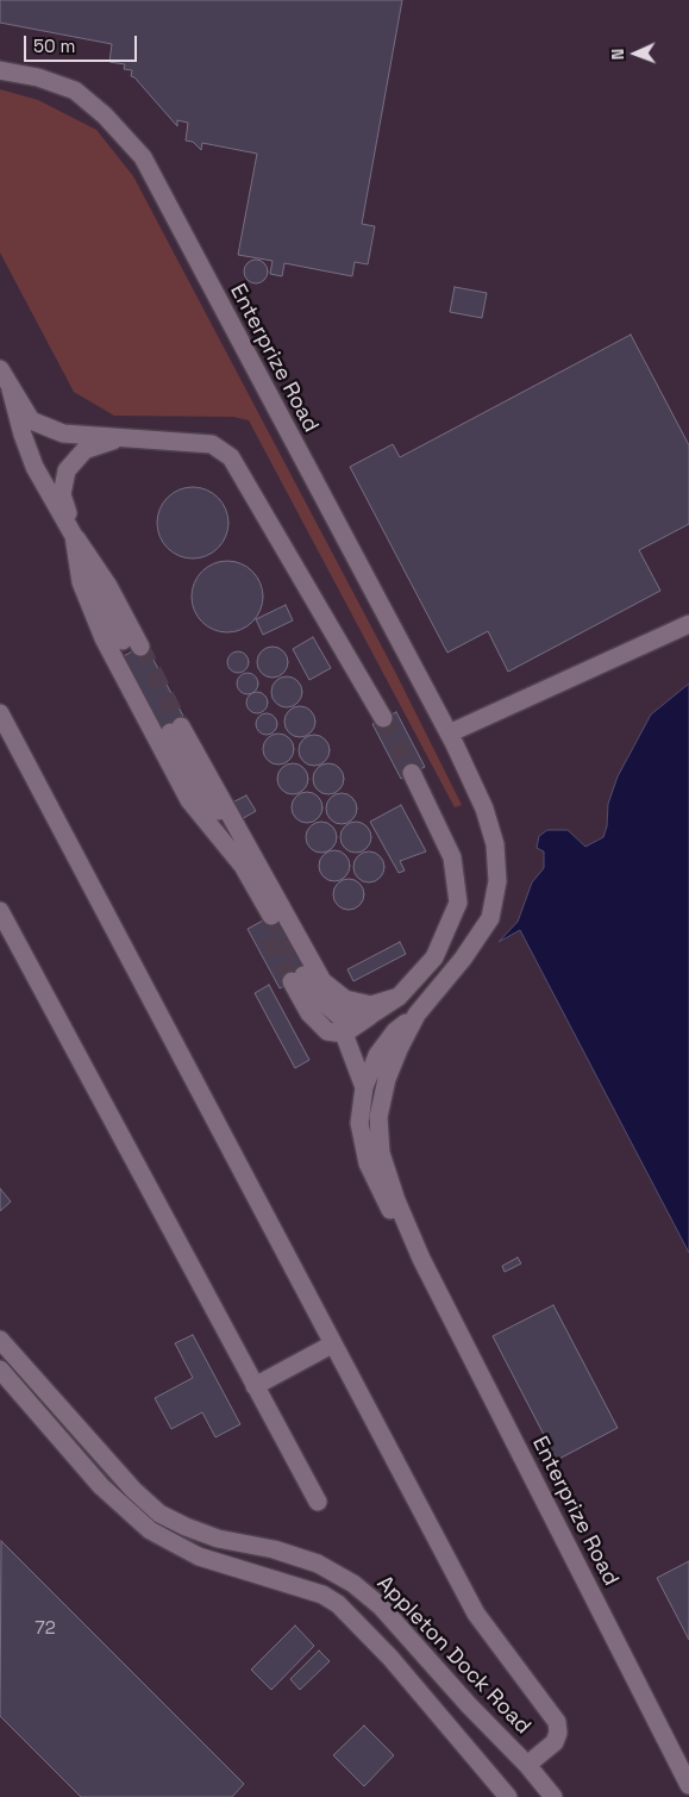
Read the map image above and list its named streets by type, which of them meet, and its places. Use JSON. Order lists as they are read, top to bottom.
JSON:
{
  "streets": {
    "street": ["Enterprize Road", "Appleton Dock Road"]
  },
  "house_numbers": ["72"],
  "scale_bar": "50 m",
  "north": "left"
}
